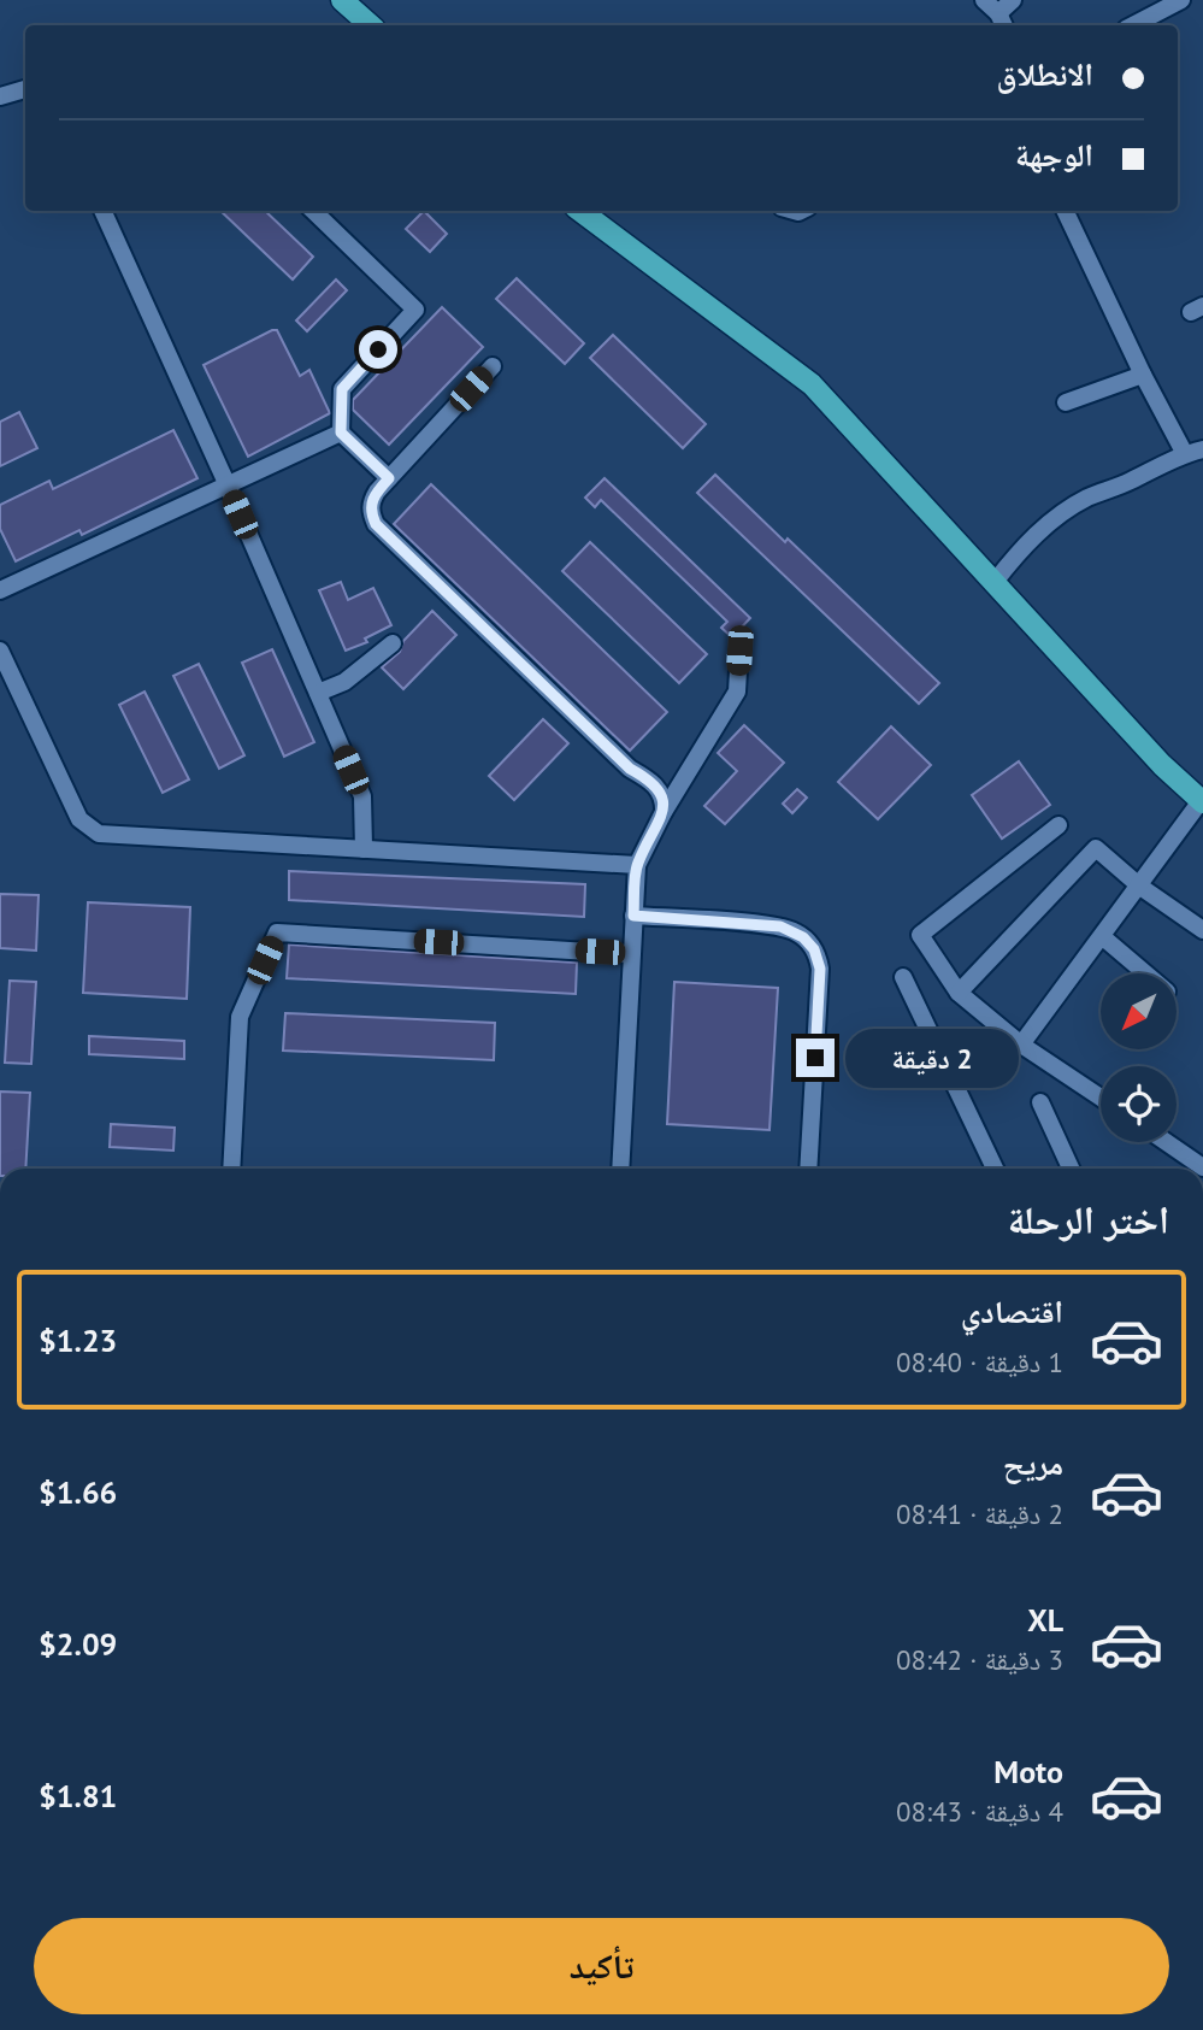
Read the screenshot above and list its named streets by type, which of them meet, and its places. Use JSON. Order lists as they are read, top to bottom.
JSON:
{
  "north": "bottom left",
  "page": {
    "banner": ["الانطلاق", "الوجهة"],
    "bubble": "2 دقيقة",
    "heading": "اختر الرحلة",
    "list": [
      {
        "name": "اقتصادي",
        "note": "1 دقيقة · 08:40",
        "value": "$1.23"
      },
      {
        "name": "مريح",
        "note": "2 دقيقة · 08:41",
        "value": "$1.66"
      },
      {
        "name": "XL",
        "note": "3 دقيقة · 08:42",
        "value": "$2.09"
      },
      {
        "name": "Moto",
        "note": "4 دقيقة · 08:43",
        "value": "$1.81"
      }
    ],
    "buttons": "تأكيد"
  }
}
